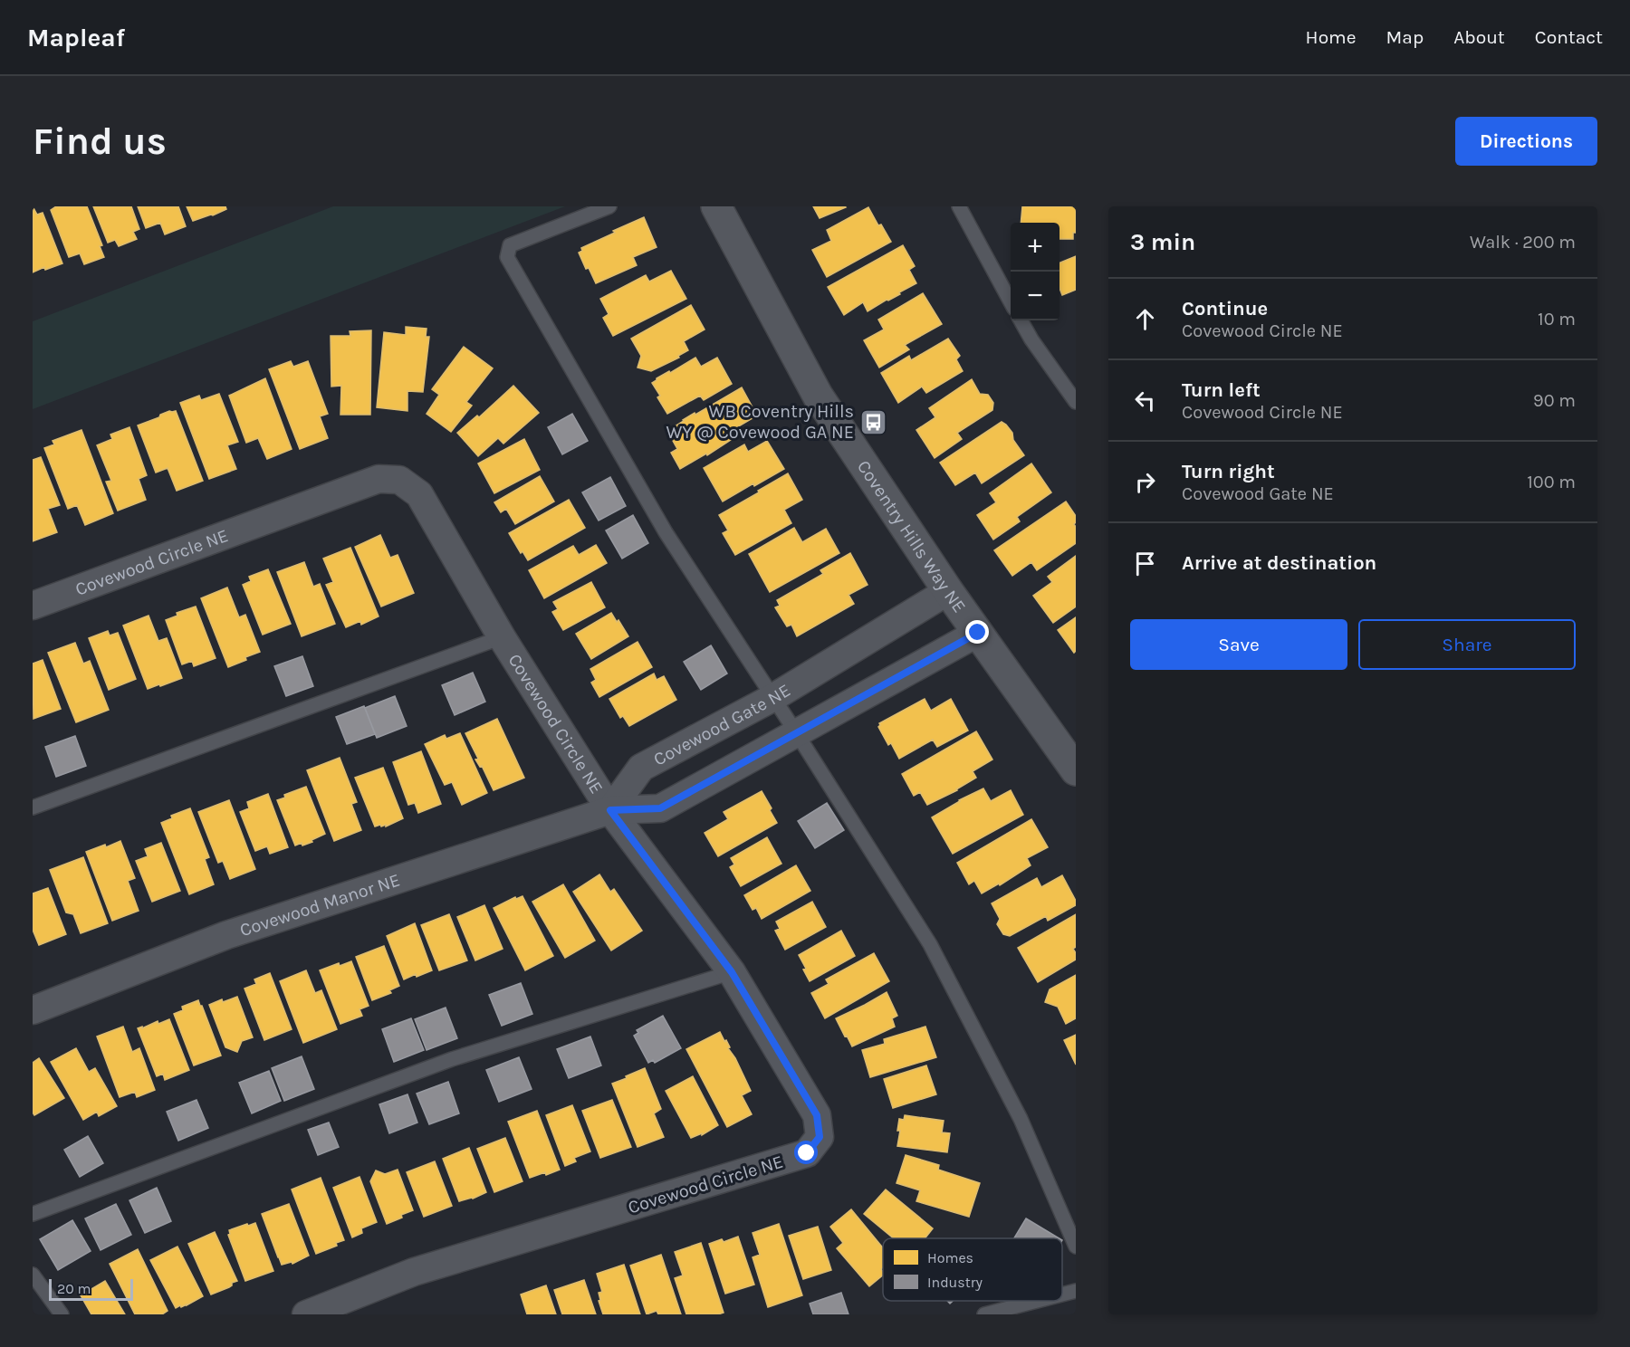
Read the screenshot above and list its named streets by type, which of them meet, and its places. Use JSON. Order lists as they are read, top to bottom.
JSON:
{
  "streets": {
    "street": [
      "Coventry Hills Way NE",
      "Covewood Circle NE",
      "Covewood Gate NE",
      "Covewood Manor NE"
    ]
  },
  "crossings": [
    ["Coventry Hills Way NE", "Covewood Gate NE"],
    ["Covewood Circle NE", "Covewood Gate NE"],
    ["Covewood Circle NE", "Covewood Manor NE"],
    ["Covewood Gate NE", "Covewood Manor NE"]
  ],
  "places": {
    "bus stop": ["WB Coventry Hills WY @ Covewood GA NE"]
  },
  "legend": ["Homes", "Industry"],
  "scale_bar": "20 m",
  "page": {
    "header": "Mapleaf",
    "nav": [
      "Home",
      "Map",
      "About",
      "Contact"
    ],
    "buttons": [
      "Directions",
      ["Save", "Share"]
    ],
    "title": "Find us",
    "heading": ["3 min", "Walk · 200 m"],
    "map_buttons": ["+", "−"],
    "list": [
      ["Continue", "Covewood Circle NE", "10 m"],
      ["Turn left", "Covewood Circle NE", "90 m"],
      ["Turn right", "Covewood Gate NE", "100 m"],
      "Arrive at destination"
    ],
    "scale": "20 m"
  }
}
